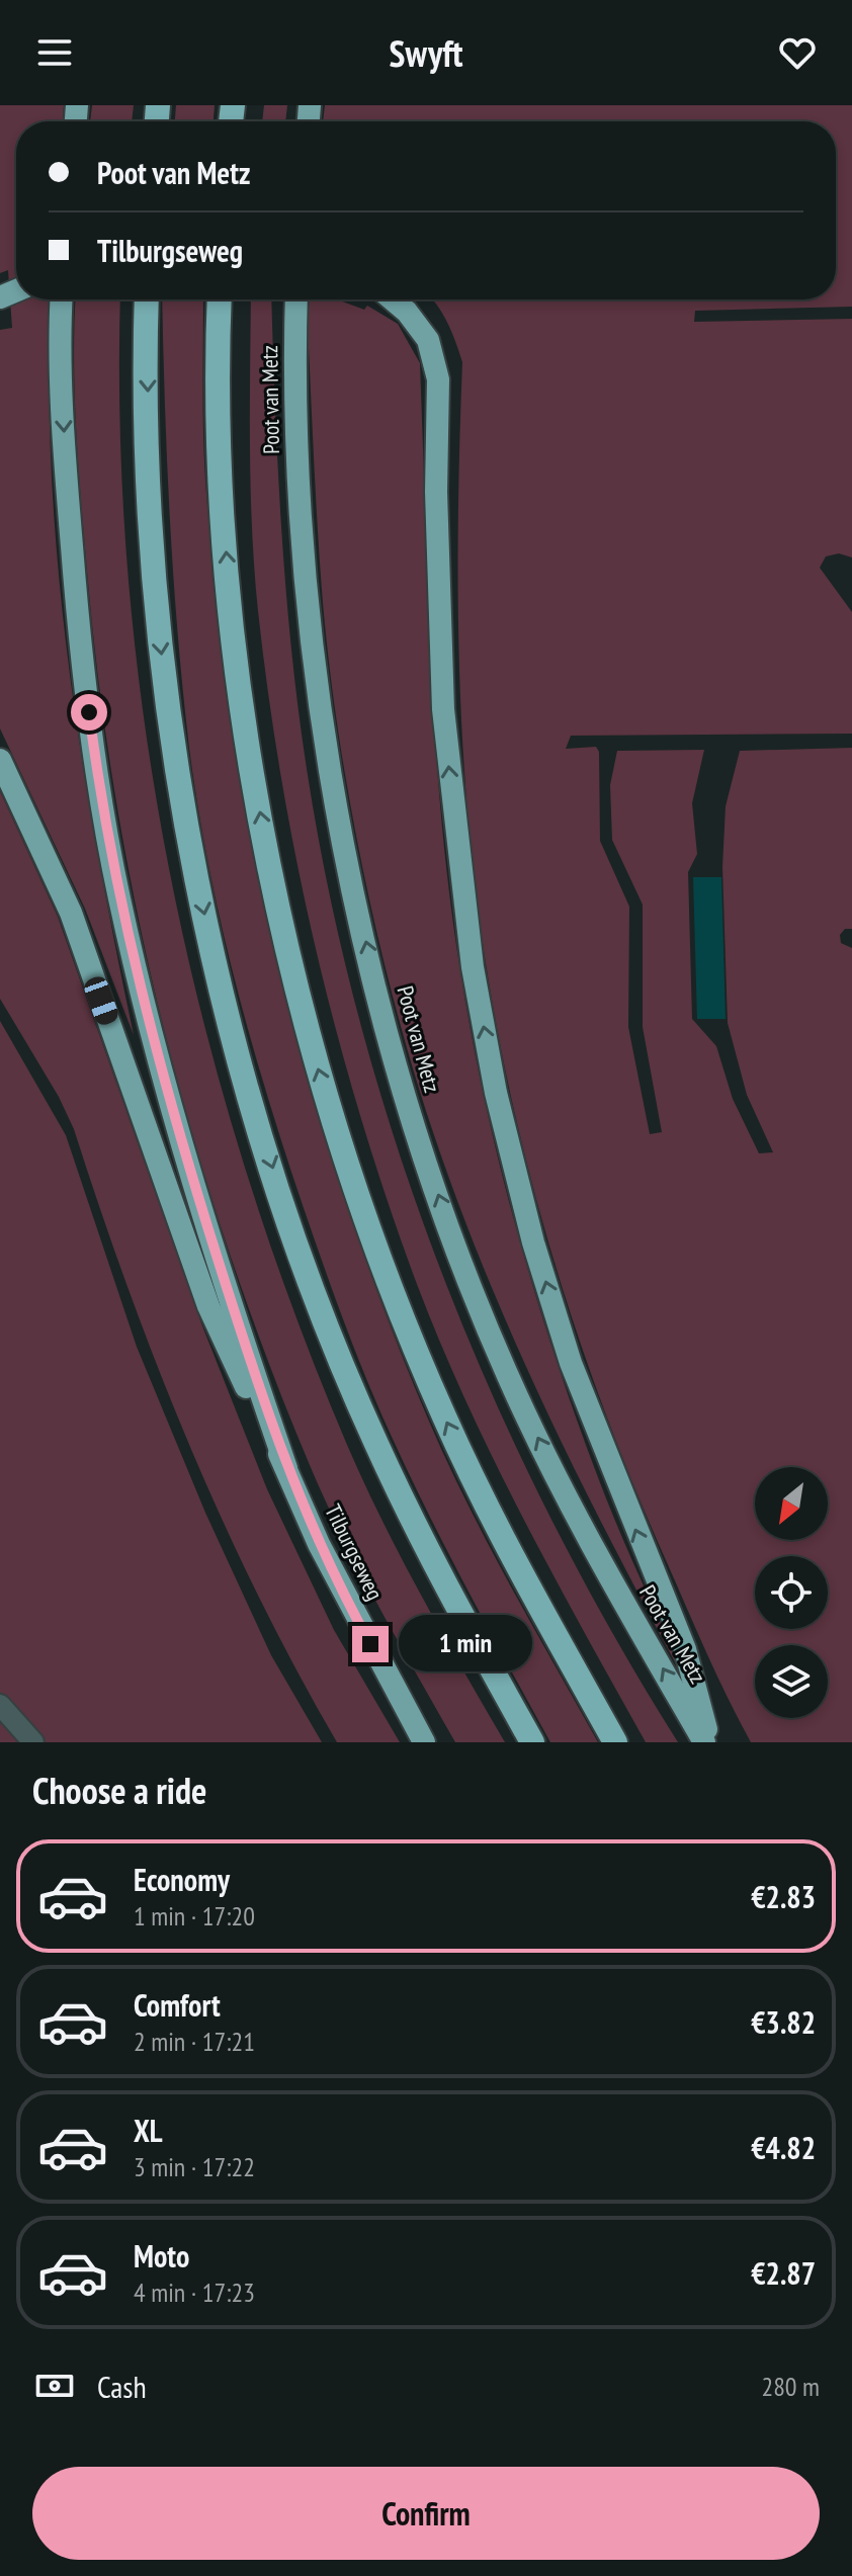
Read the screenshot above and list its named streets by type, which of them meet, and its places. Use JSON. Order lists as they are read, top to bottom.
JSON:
{
  "streets": {
    "highway": ["Poot van Metz", "Tilburgseweg"]
  },
  "north": "bottom left",
  "page": {
    "header": "Swyft",
    "banner": ["Poot van Metz", "Tilburgseweg"],
    "bubble": "1 min",
    "heading": "Choose a ride",
    "list": [
      {
        "name": "Economy",
        "note": "1 min · 17:20",
        "value": "€2.83"
      },
      {
        "name": "Comfort",
        "note": "2 min · 17:21",
        "value": "€3.82"
      },
      {
        "name": "XL",
        "note": "3 min · 17:22",
        "value": "€4.82"
      },
      {
        "name": "Moto",
        "note": "4 min · 17:23",
        "value": "€2.87"
      }
    ],
    "pay": ["Cash", "280 m"],
    "buttons": "Confirm"
  }
}
